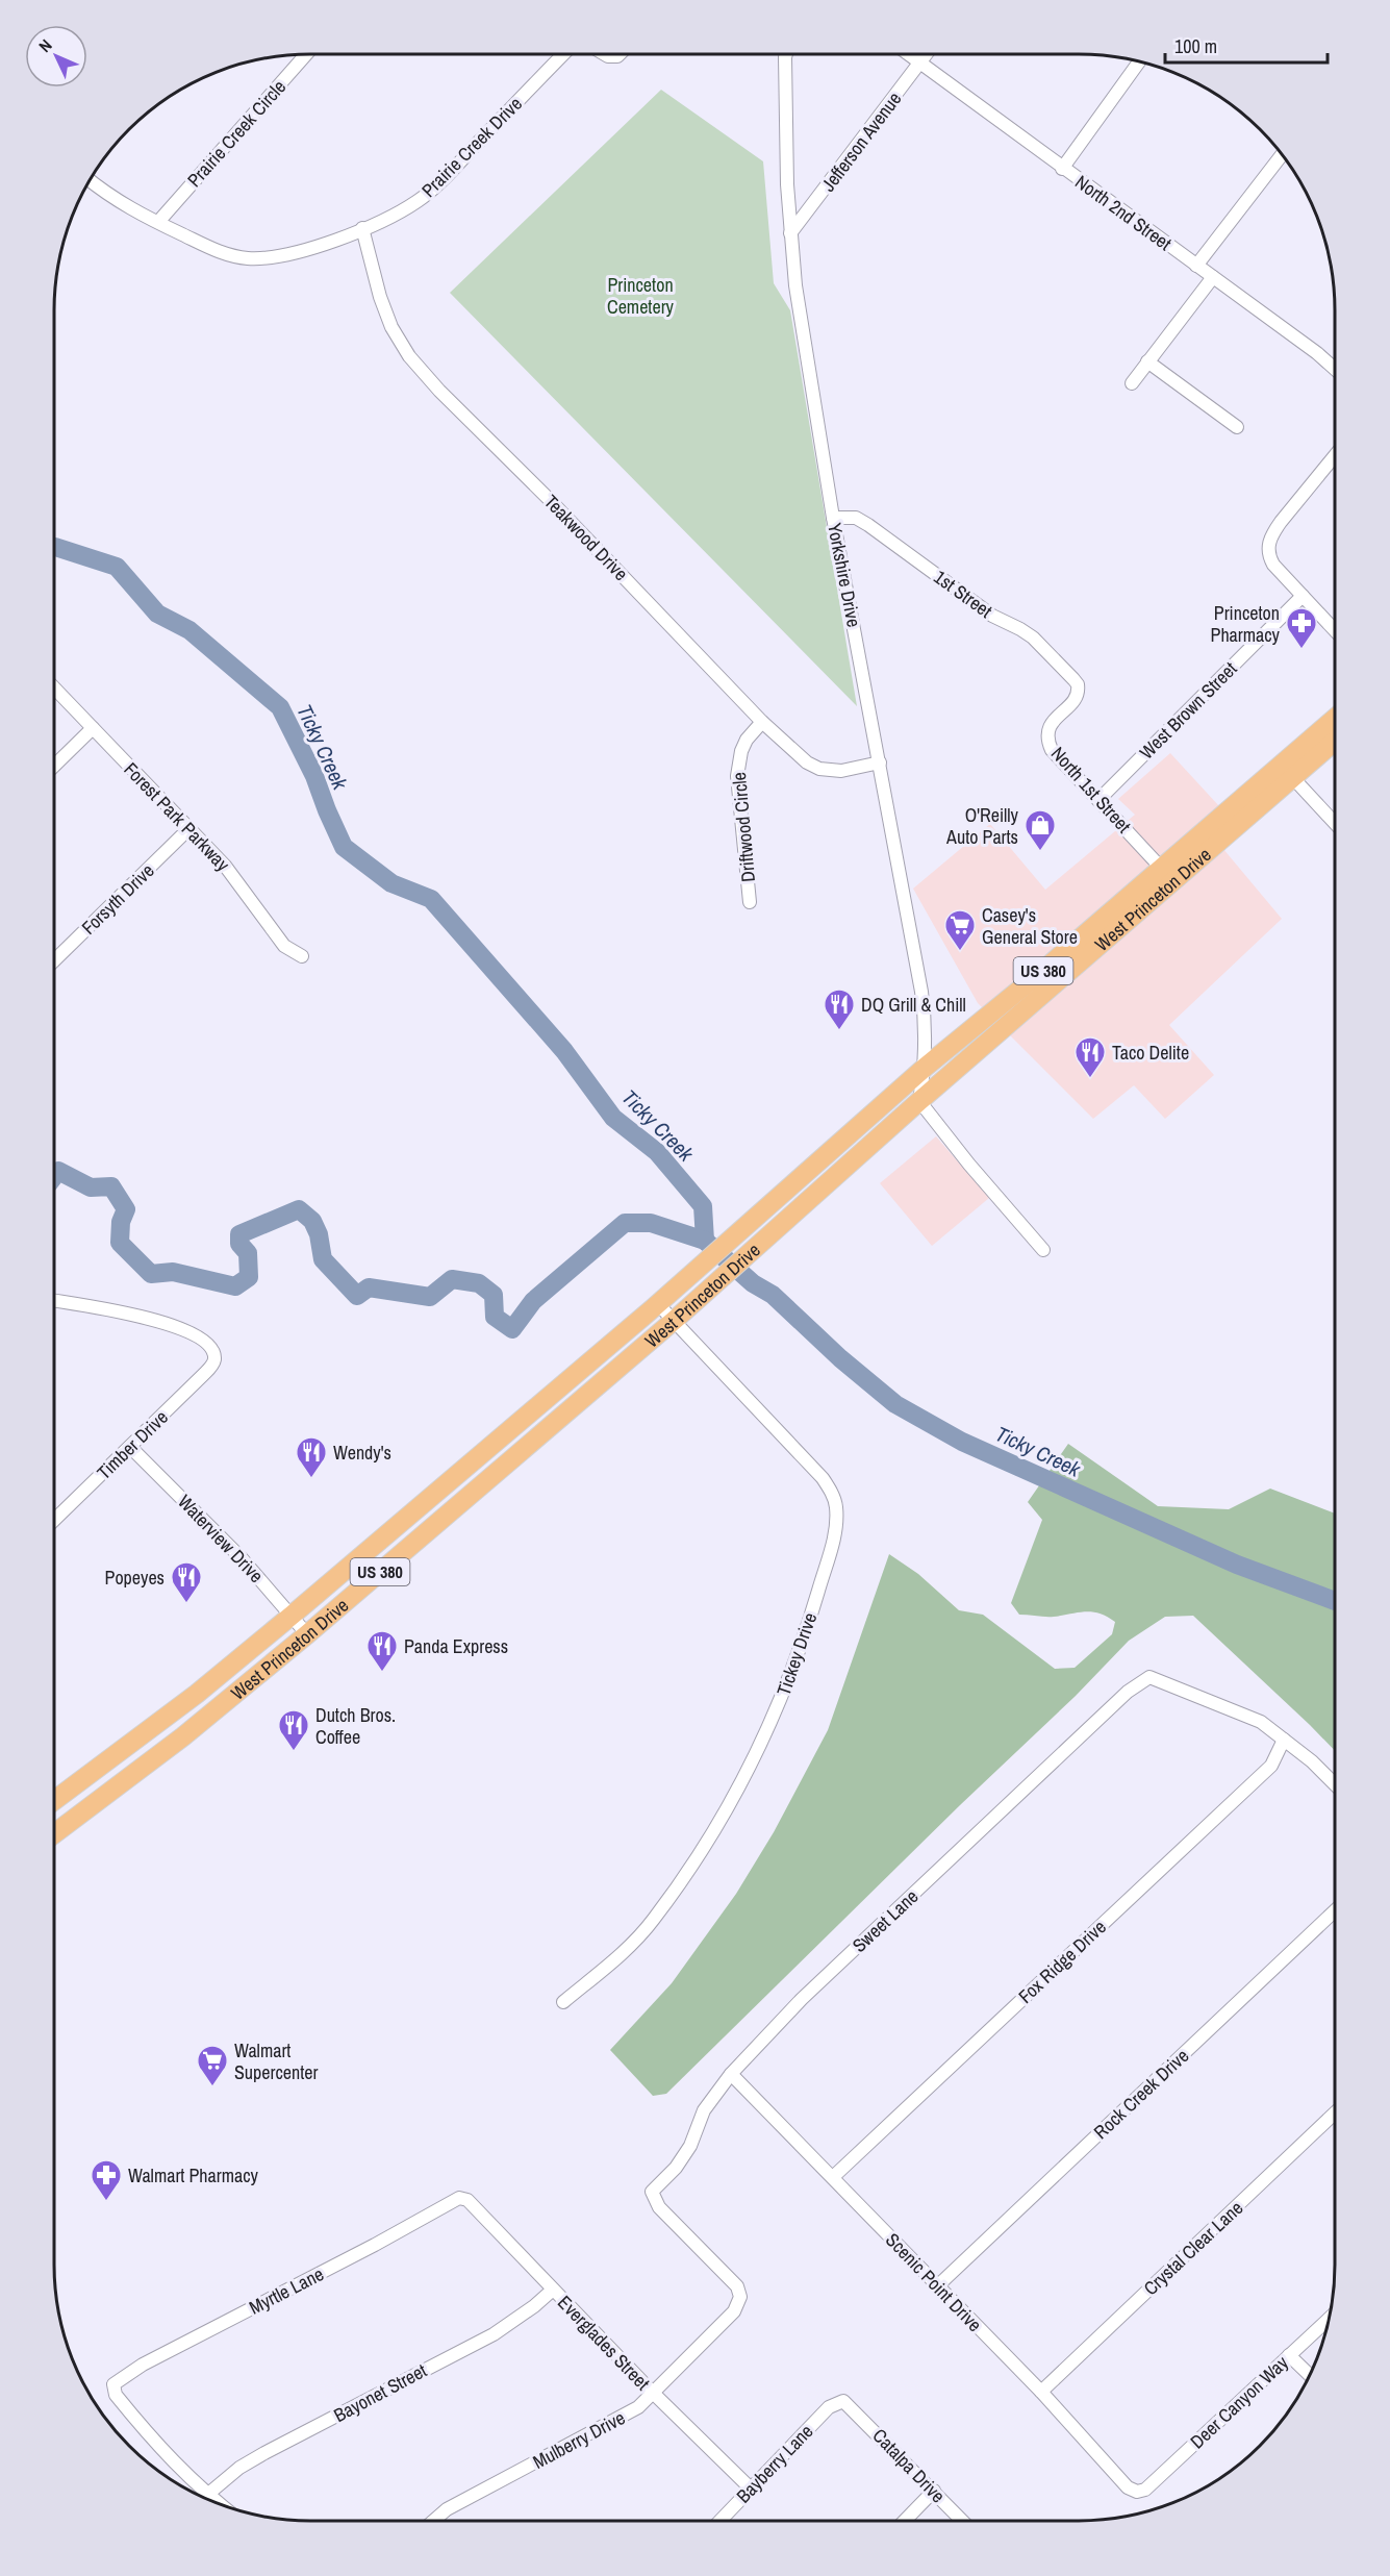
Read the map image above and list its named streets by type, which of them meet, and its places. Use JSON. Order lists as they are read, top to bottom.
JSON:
{
  "streets": {
    "highway": ["West Princeton Drive", "US 380"],
    "street": [
      "Prairie Creek Circle",
      "Jefferson Avenue",
      "Prairie Creek Drive",
      "North 2nd Street",
      "Teakwood Drive",
      "Yorkshire Drive",
      "1st Street",
      "West Brown Street",
      "North 1st Street",
      "Forest Park Parkway",
      "Driftwood Circle",
      "Forsyth Drive",
      "Timber Drive",
      "Waterview Drive",
      "Tickey Drive",
      "Sweet Lane",
      "Fox Ridge Drive",
      "Rock Creek Drive",
      "Crystal Clear Lane",
      "Scenic Point Drive",
      "Myrtle Lane",
      "Everglades Street",
      "Bayonet Street",
      "Deer Canyon Way",
      "Mulberry Drive",
      "Bayberry Lane",
      "Catalpa Drive"
    ]
  },
  "crossings": [
    ["Prairie Creek Circle", "Prairie Creek Drive"],
    ["Jefferson Avenue", "North 2nd Street"],
    ["Jefferson Avenue", "Yorkshire Drive"],
    ["Prairie Creek Drive", "Teakwood Drive"],
    ["Teakwood Drive", "Yorkshire Drive"],
    ["Teakwood Drive", "Driftwood Circle"],
    ["Yorkshire Drive", "1st Street"],
    ["Yorkshire Drive", "West Princeton Drive"],
    ["1st Street", "North 1st Street"],
    ["West Brown Street", "North 1st Street"],
    ["North 1st Street", "West Princeton Drive"],
    ["Forest Park Parkway", "Forsyth Drive"],
    ["West Princeton Drive", "Waterview Drive"],
    ["West Princeton Drive", "Tickey Drive"],
    ["Timber Drive", "Waterview Drive"],
    ["Sweet Lane", "Fox Ridge Drive"],
    ["Sweet Lane", "Scenic Point Drive"],
    ["Sweet Lane", "Mulberry Drive"],
    ["Fox Ridge Drive", "Scenic Point Drive"],
    ["Rock Creek Drive", "Scenic Point Drive"],
    ["Crystal Clear Lane", "Scenic Point Drive"],
    ["Scenic Point Drive", "Deer Canyon Way"],
    ["Myrtle Lane", "Everglades Street"],
    ["Myrtle Lane", "Bayonet Street"],
    ["Everglades Street", "Bayonet Street"],
    ["Everglades Street", "Mulberry Drive"],
    ["Everglades Street", "Bayberry Lane"],
    ["Bayberry Lane", "Catalpa Drive"]
  ],
  "water": ["Ticky Creek"],
  "parks": ["Princeton Cemetery"],
  "places": {
    "pharmacy": ["Princeton Pharmacy", "Walmart Pharmacy"],
    "shop": ["O'Reilly Auto Parts"],
    "supermarket": ["Casey's General Store", "Walmart Supercenter"],
    "restaurant": [
      "DQ Grill & Chill",
      "Taco Delite",
      "Wendy's",
      "Popeyes",
      "Panda Express",
      "Dutch Bros. Coffee"
    ]
  },
  "scale_bar": "100 m",
  "north": "top left"
}
